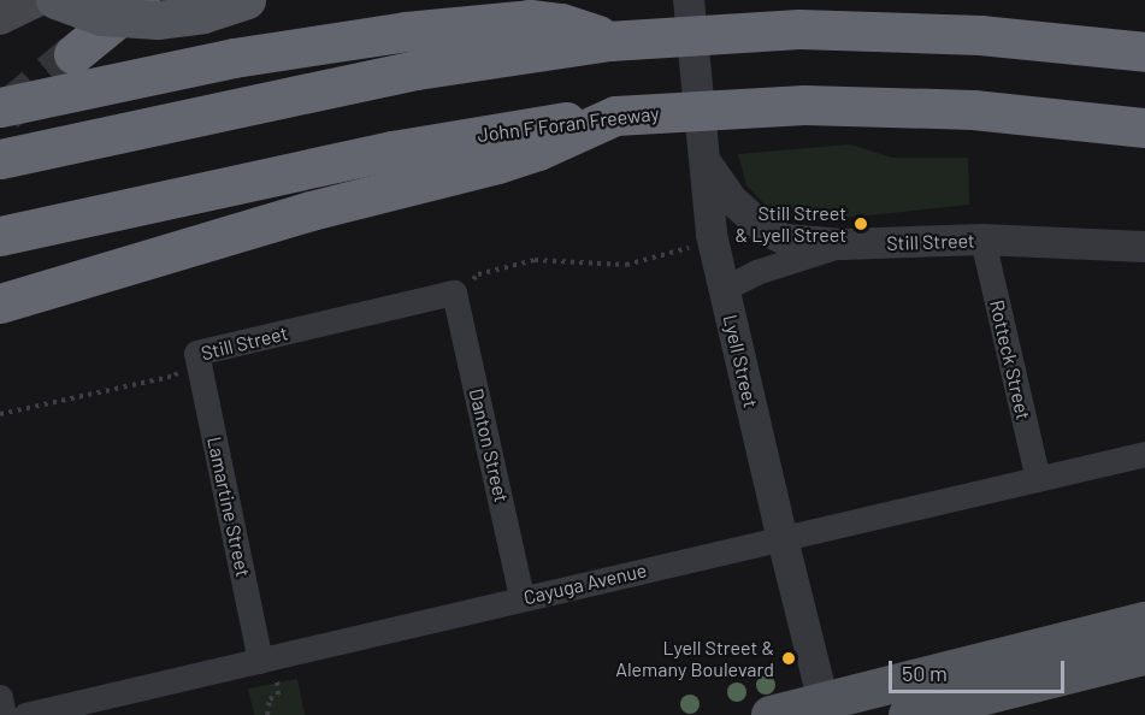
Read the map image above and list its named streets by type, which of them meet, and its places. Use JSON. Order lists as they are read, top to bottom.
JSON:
{
  "streets": {
    "highway": ["John F Foran Freeway"],
    "street": [
      "Still Street",
      "Rotteck Street",
      "Lyell Street",
      "Danton Street",
      "Lamartine Street",
      "Cayuga Avenue"
    ]
  },
  "crossings": [
    ["Still Street", "Rotteck Street"],
    ["Still Street", "Lyell Street"],
    ["Still Street", "Danton Street"],
    ["Still Street", "Lamartine Street"],
    ["Rotteck Street", "Cayuga Avenue"],
    ["Lyell Street", "Cayuga Avenue"],
    ["Danton Street", "Cayuga Avenue"],
    ["Lamartine Street", "Cayuga Avenue"]
  ],
  "places": ["Still Street & Lyell Street", "Lyell Street & Alemany Boulevard"],
  "scale_bar": "50 m"
}
